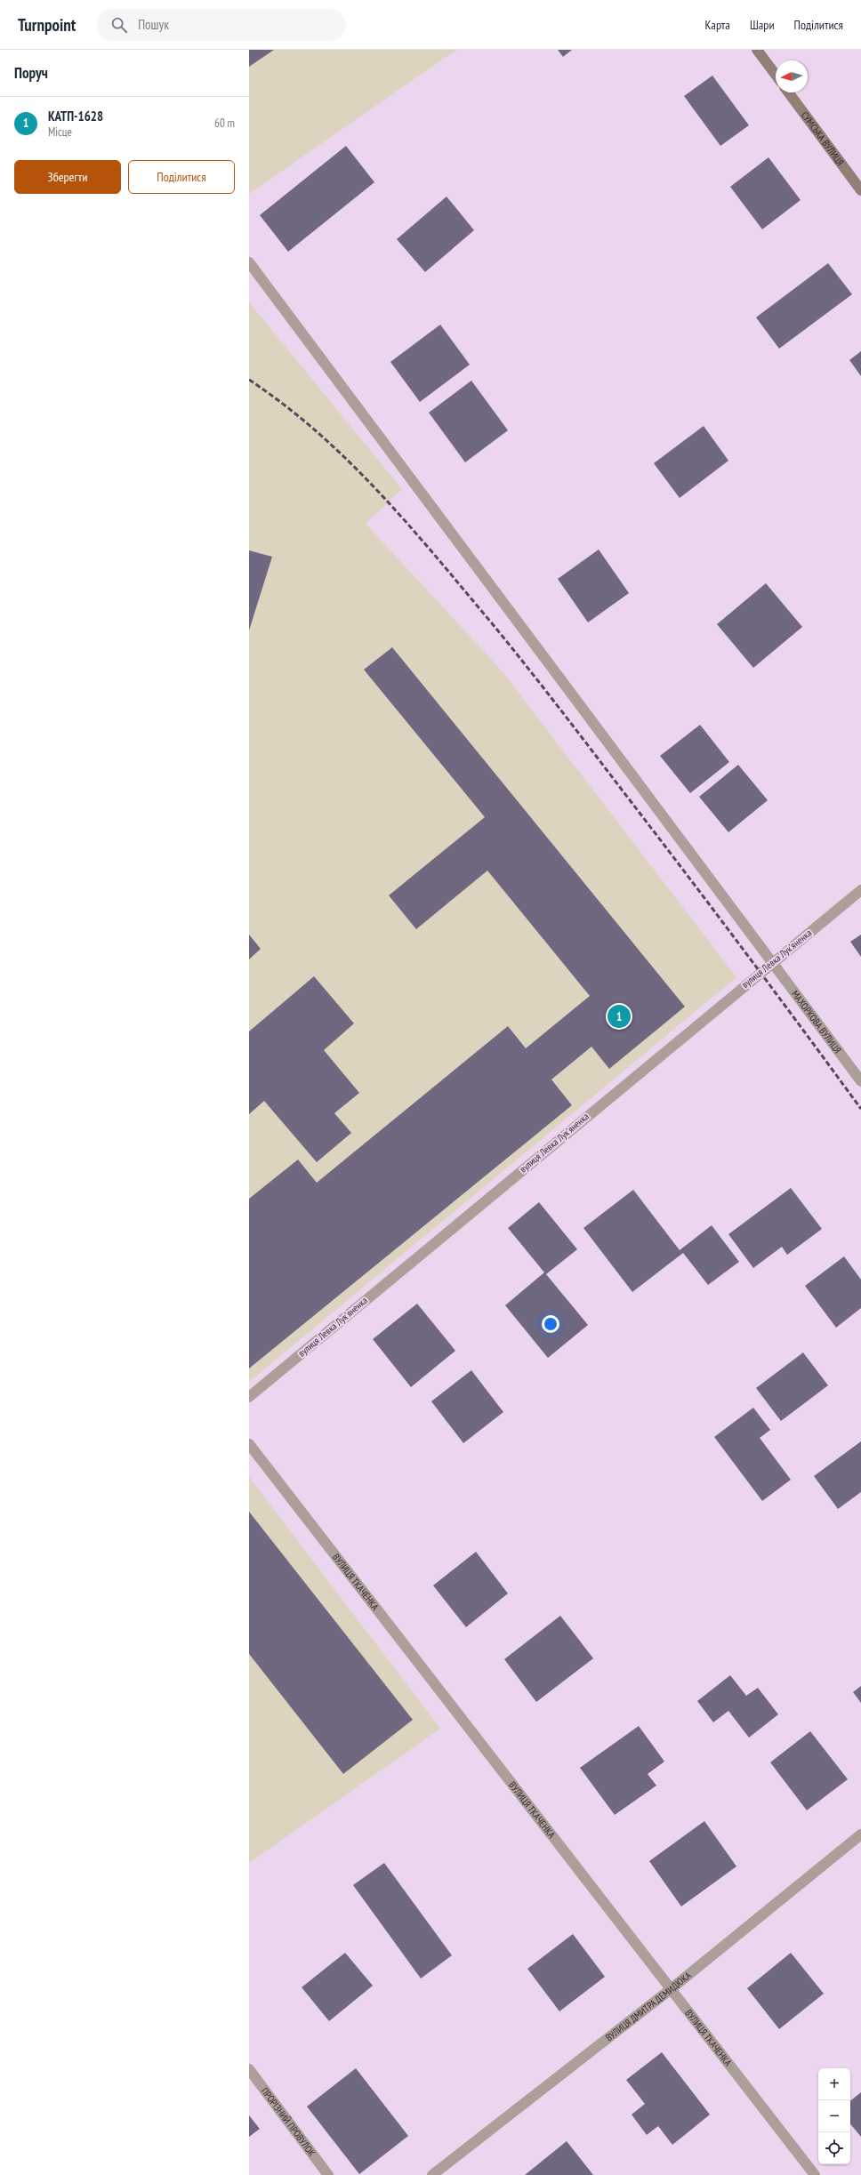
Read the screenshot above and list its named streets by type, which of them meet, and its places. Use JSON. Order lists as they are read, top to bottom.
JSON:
{
  "streets": {
    "street": [
      "СУМСЬКА ВУЛИЦЯ",
      "вулиця Левка Лукʼяненка",
      "МАХОРКОВА ВУЛИЦЯ",
      "ВУЛИЦЯ ТКАЧЕНКА",
      "ВУЛИЦЯ ДМИТРА ДЕМИДЮКА",
      "ПРОРІЗНИЙ ПРОВУЛОК"
    ]
  },
  "crossings": [
    ["вулиця Левка Лукʼяненка", "МАХОРКОВА ВУЛИЦЯ"],
    ["ВУЛИЦЯ ТКАЧЕНКА", "ВУЛИЦЯ ДМИТРА ДЕМИДЮКА"]
  ],
  "north": "left",
  "page": {
    "header": "Turnpoint",
    "search": "Пошук",
    "nav": ["Карта", "Шари", "Поділитися"],
    "heading": "Поруч",
    "list": [
      {
        "mark": "1",
        "name": "КАТП-1628",
        "note": "Місце",
        "value": "60 m"
      }
    ],
    "buttons": ["Зберегти", "Поділитися"],
    "pins": "1",
    "map_buttons": ["+", "−"]
  }
}
